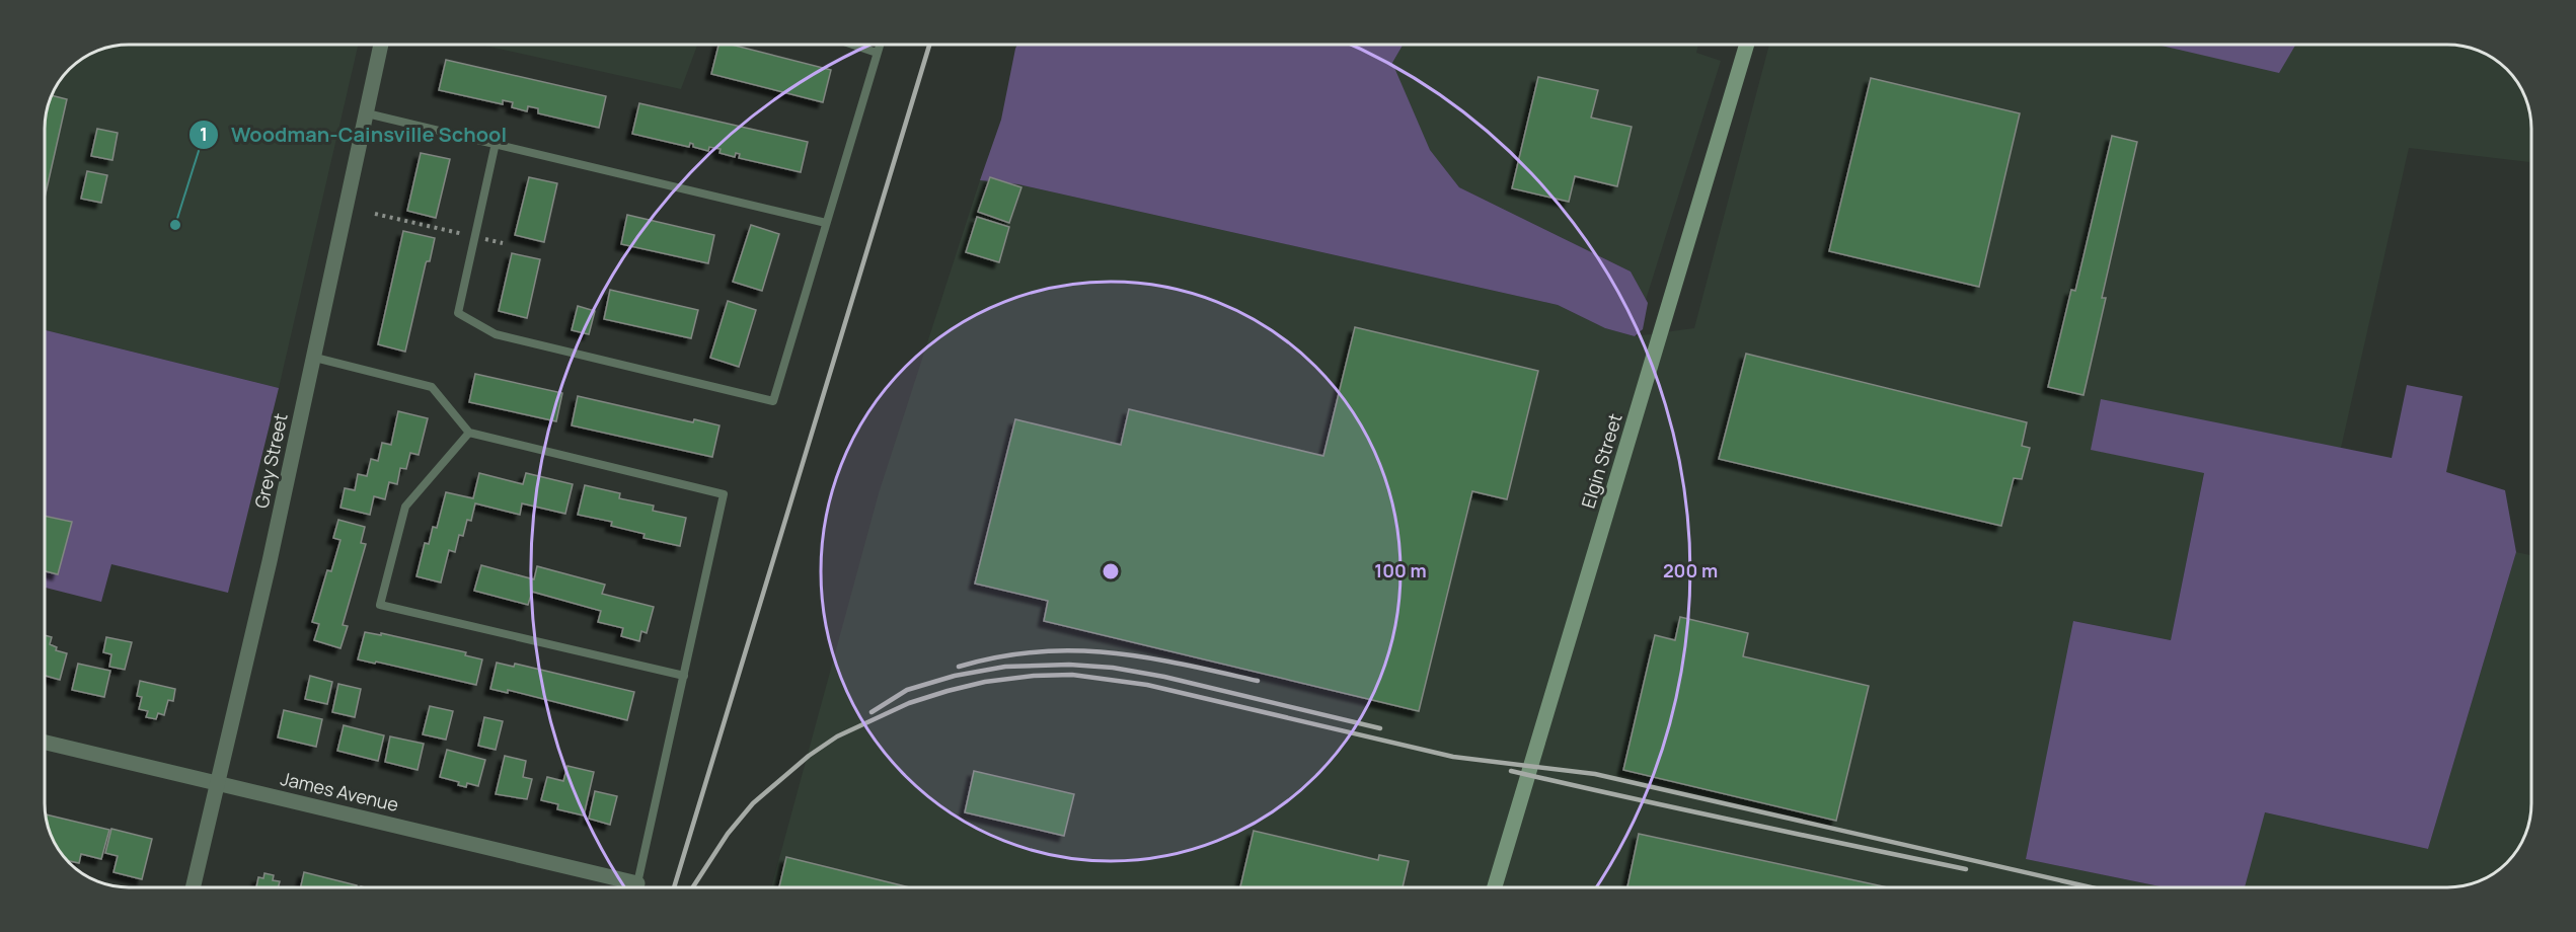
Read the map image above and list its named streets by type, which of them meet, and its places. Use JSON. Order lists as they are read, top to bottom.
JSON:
{
  "streets": {
    "main road": ["Elgin Street"],
    "street": ["Grey Street", "James Avenue"]
  },
  "crossings": [
    ["Grey Street", "James Avenue"]
  ],
  "places": ["Woodman-Cainsville School"],
  "rings": ["100 m", "200 m"]
}
